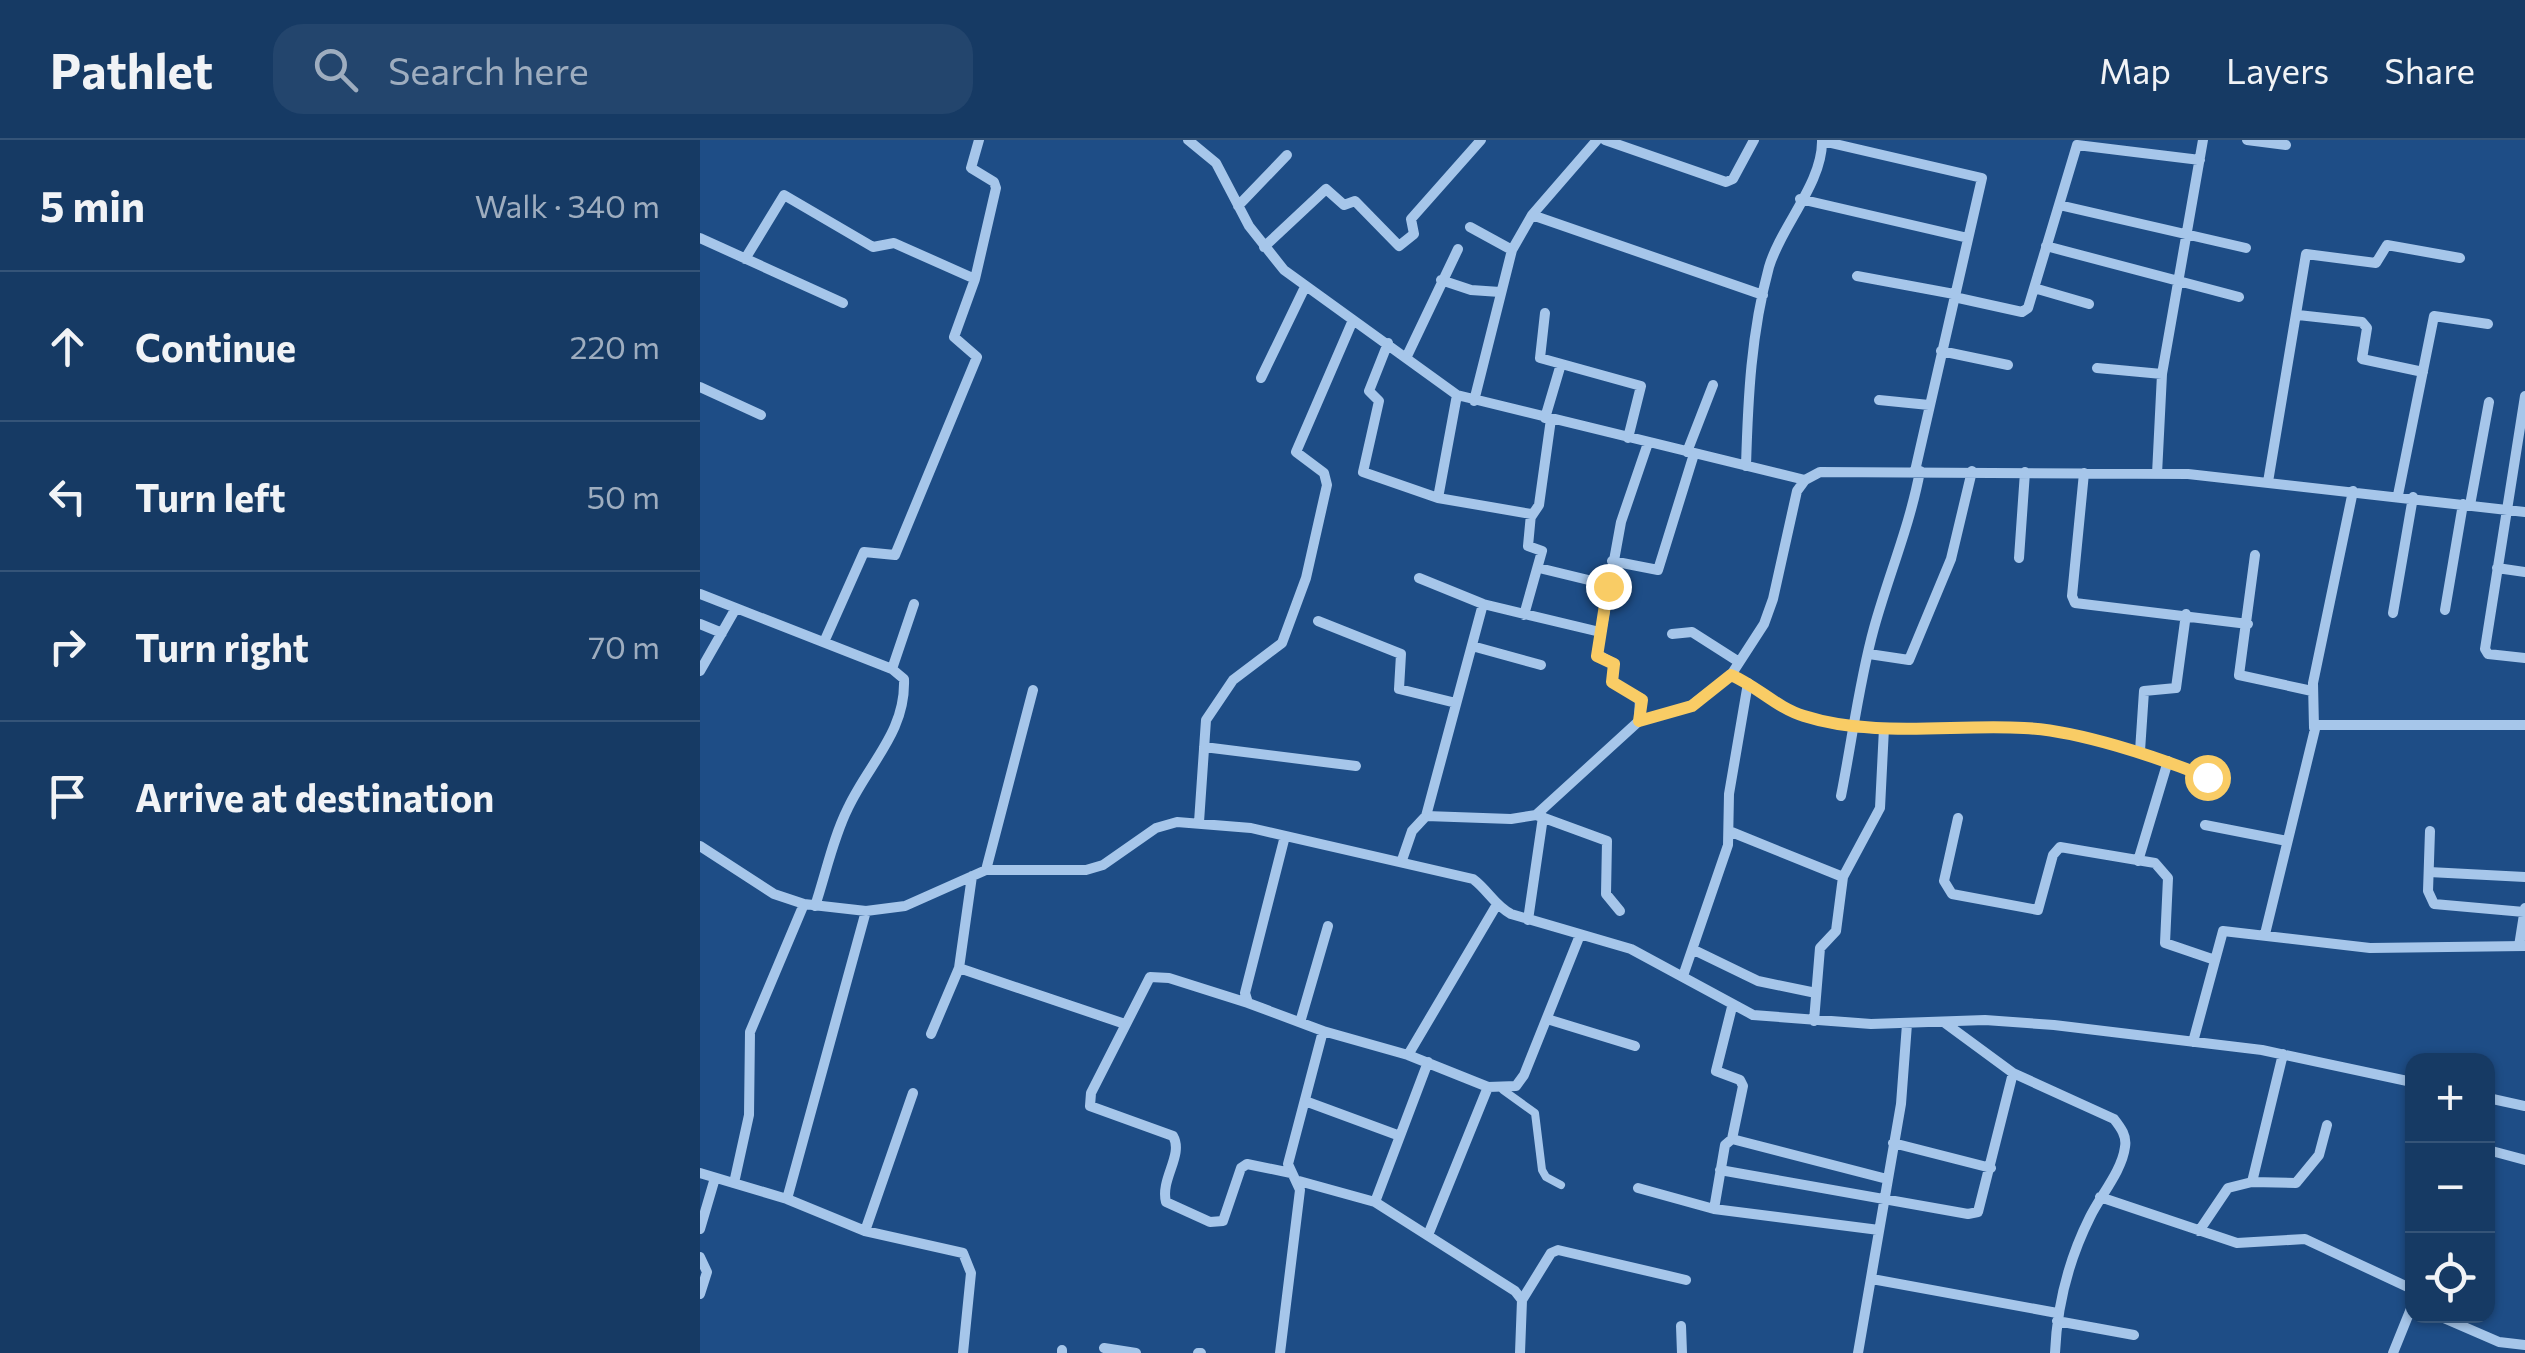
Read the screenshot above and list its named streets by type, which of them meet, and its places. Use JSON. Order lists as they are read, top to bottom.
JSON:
{
  "page": {
    "header": "Pathlet",
    "search": "Search here",
    "nav": ["Map", "Layers", "Share"],
    "heading": ["5 min", "Walk · 340 m"],
    "list": [
      ["Continue", "220 m"],
      ["Turn left", "50 m"],
      ["Turn right", "70 m"],
      "Arrive at destination"
    ],
    "map_buttons": ["+", "−"]
  }
}
